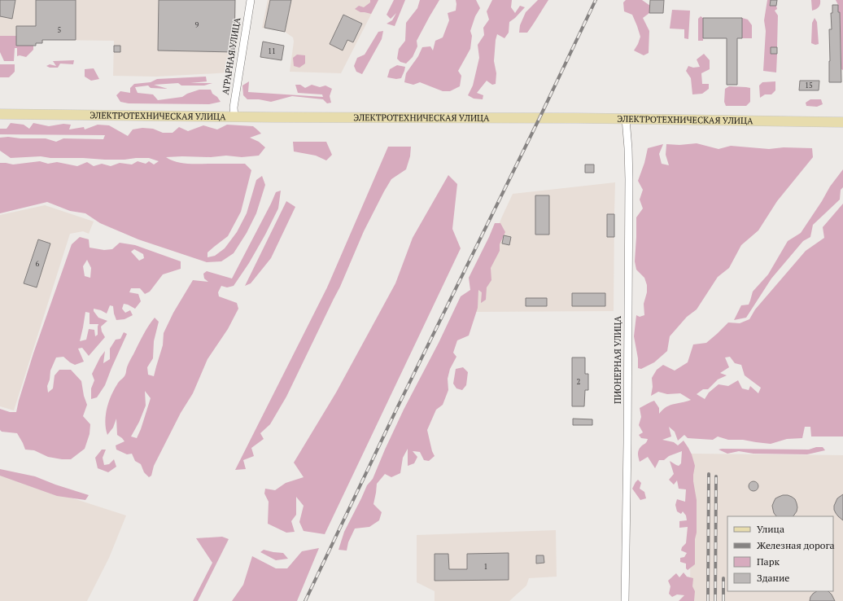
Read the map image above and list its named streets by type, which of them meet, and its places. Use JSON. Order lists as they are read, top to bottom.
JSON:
{
  "streets": {
    "main road": ["ЭЛЕКТРОТЕХНИЧЕСКАЯ УЛИЦА"],
    "street": ["АГРАРНАЯ УЛИЦА", "ПИОНЕРНАЯ УЛИЦА"]
  },
  "crossings": [
    ["АГРАРНАЯ УЛИЦА", "ЭЛЕКТРОТЕХНИЧЕСКАЯ УЛИЦА"],
    ["ЭЛЕКТРОТЕХНИЧЕСКАЯ УЛИЦА", "ПИОНЕРНАЯ УЛИЦА"]
  ],
  "house_numbers": [
    "9",
    "5",
    "11",
    "15",
    "6",
    "2",
    "1"
  ],
  "legend": [
    "Улица",
    "Железная дорога",
    "Парк",
    "Здание"
  ]
}
